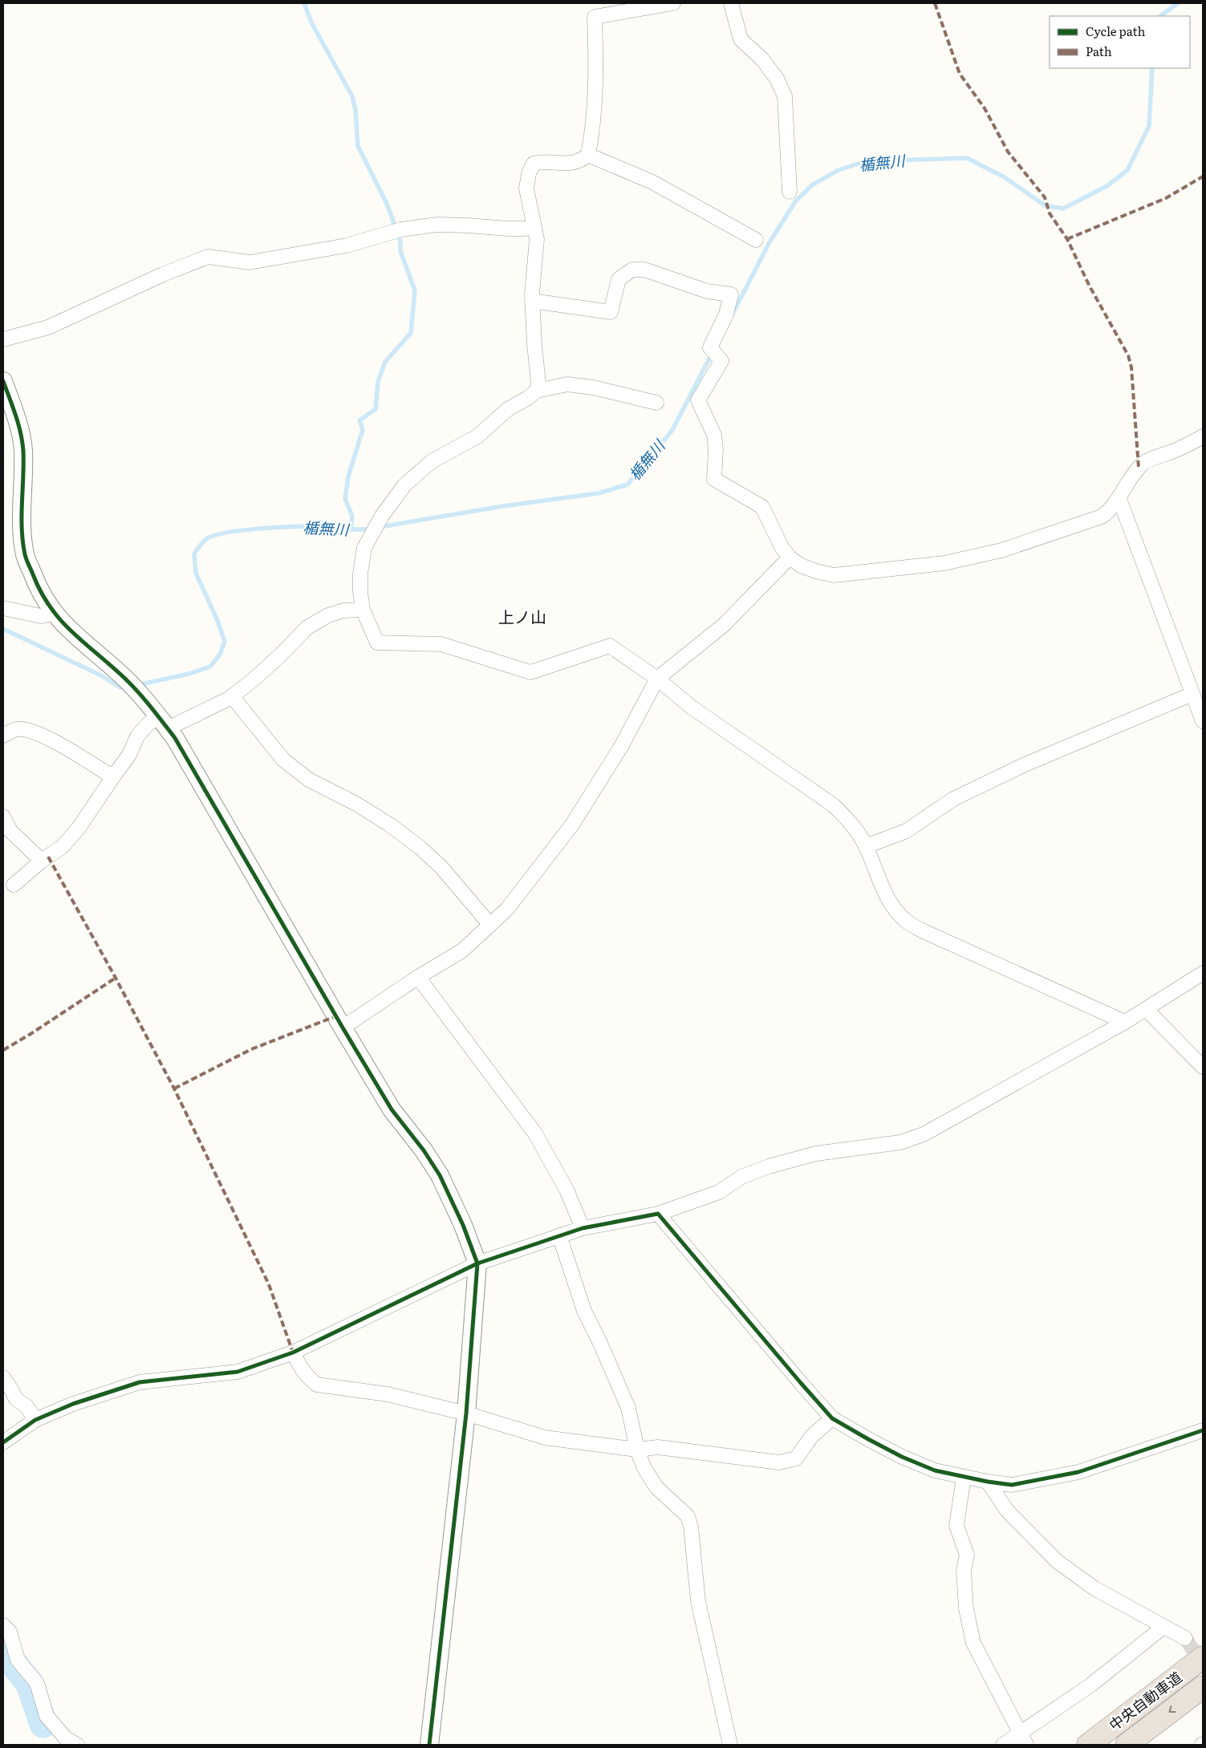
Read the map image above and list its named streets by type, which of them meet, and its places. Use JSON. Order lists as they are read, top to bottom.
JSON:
{
  "streets": {
    "highway": ["中央自動車道"]
  },
  "districts": ["上ノ山"],
  "water": ["楯無川"],
  "legend": ["Cycle path", "Path"]
}
